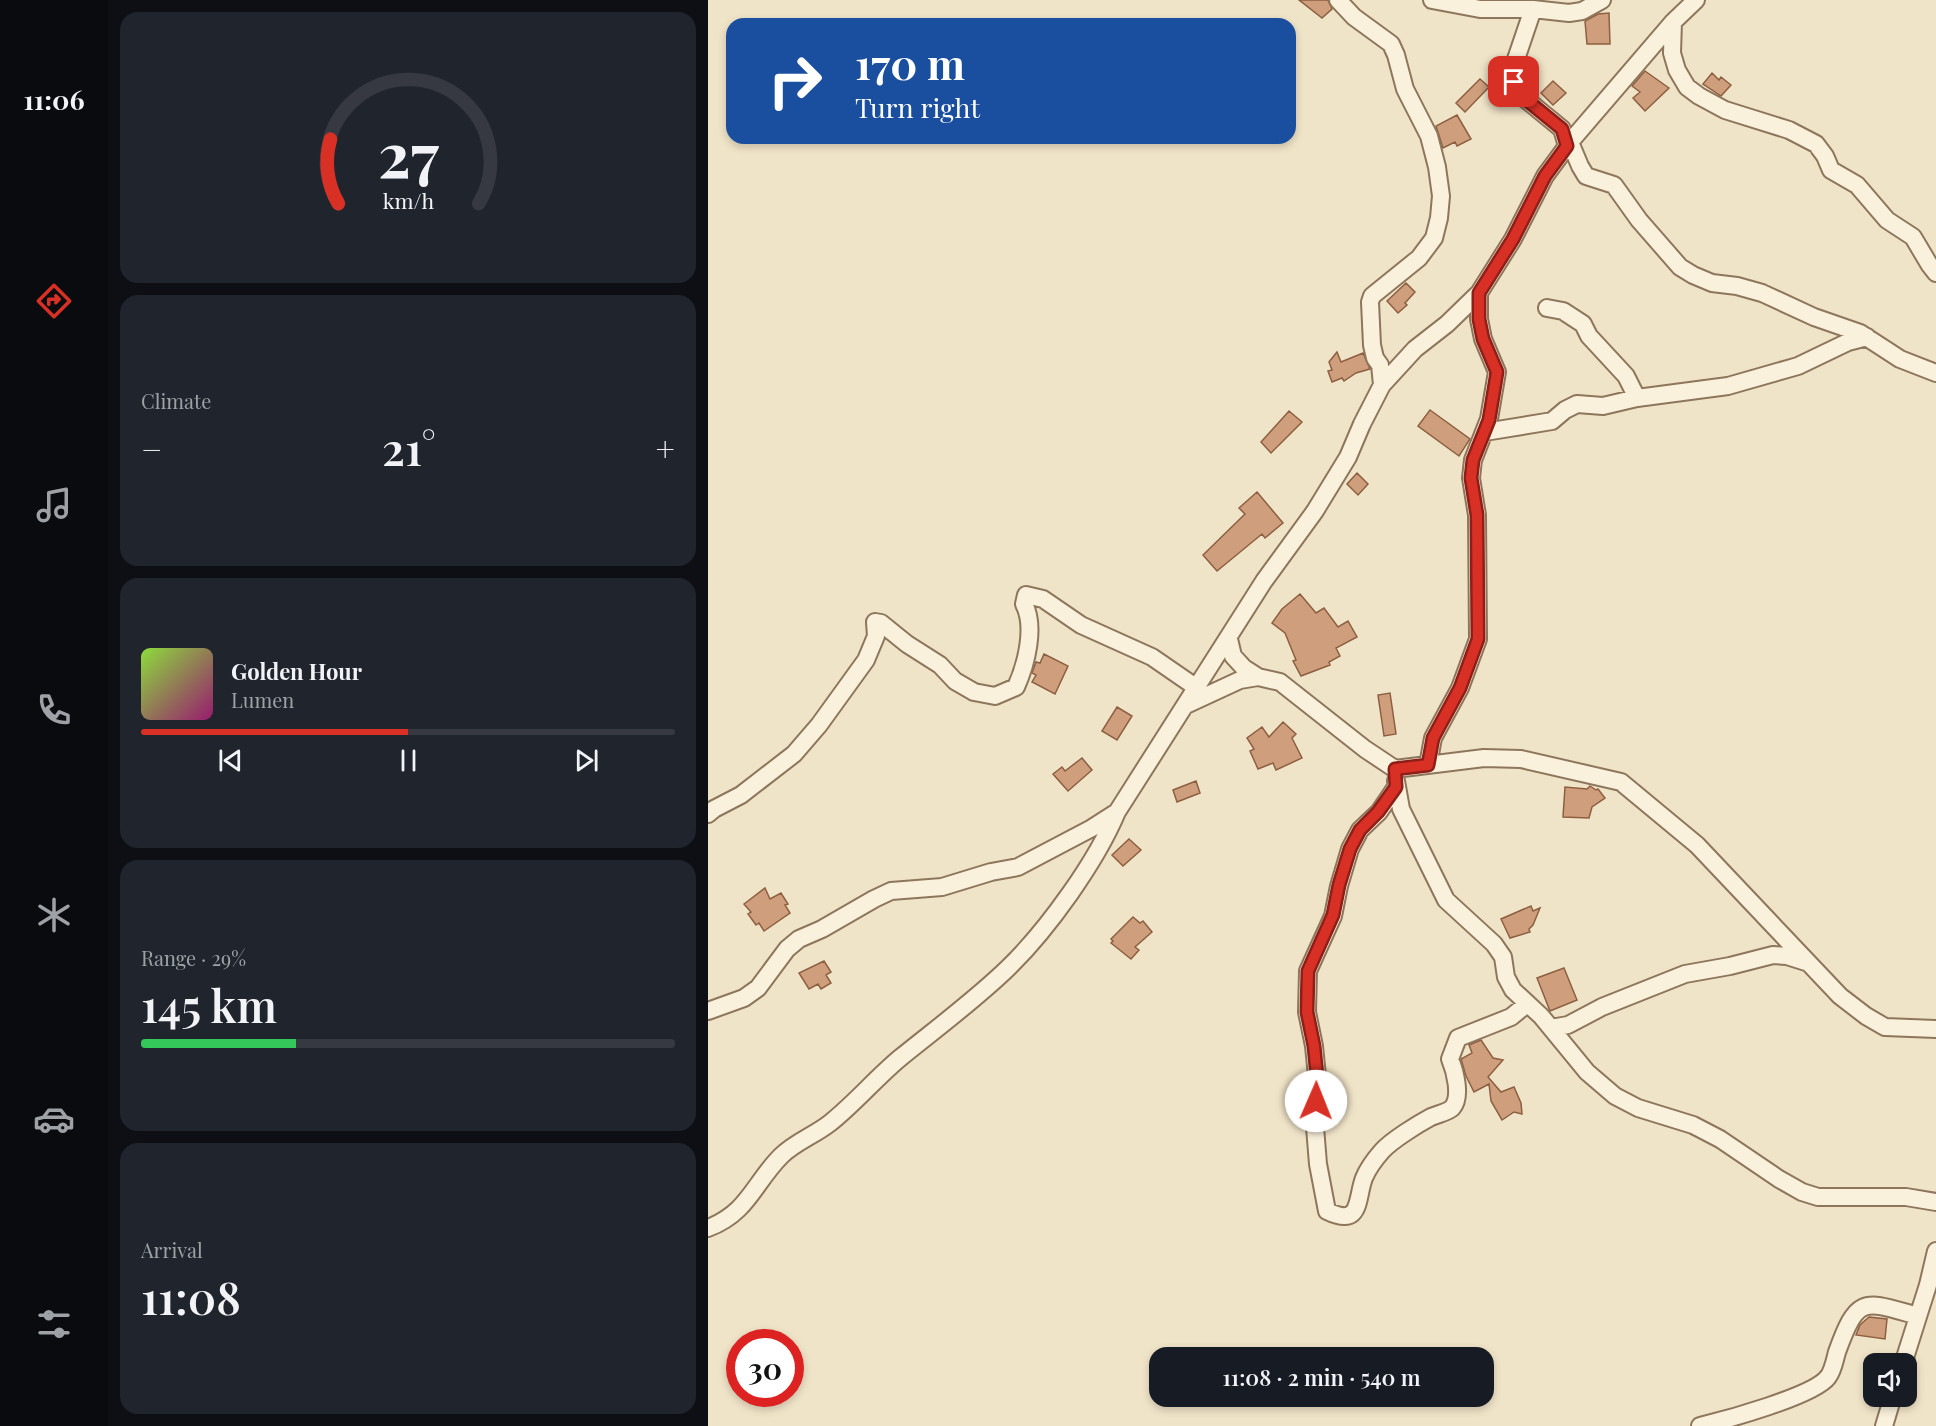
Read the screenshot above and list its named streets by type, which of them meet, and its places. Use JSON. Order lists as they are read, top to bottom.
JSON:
{
  "page": {
    "tabs": "11:06",
    "turn": ["170 m", "Turn right"],
    "tile": [
      "Climate",
      ["Range · 29%", "145 km"],
      ["Arrival", "11:08"]
    ],
    "heat": ["−", "21°", "+"],
    "song": ["Golden Hour", "Lumen"],
    "limit": "30",
    "trip": "11:08 · 2 min · 540 m",
    "gauge": ["27", "km/h"]
  }
}
